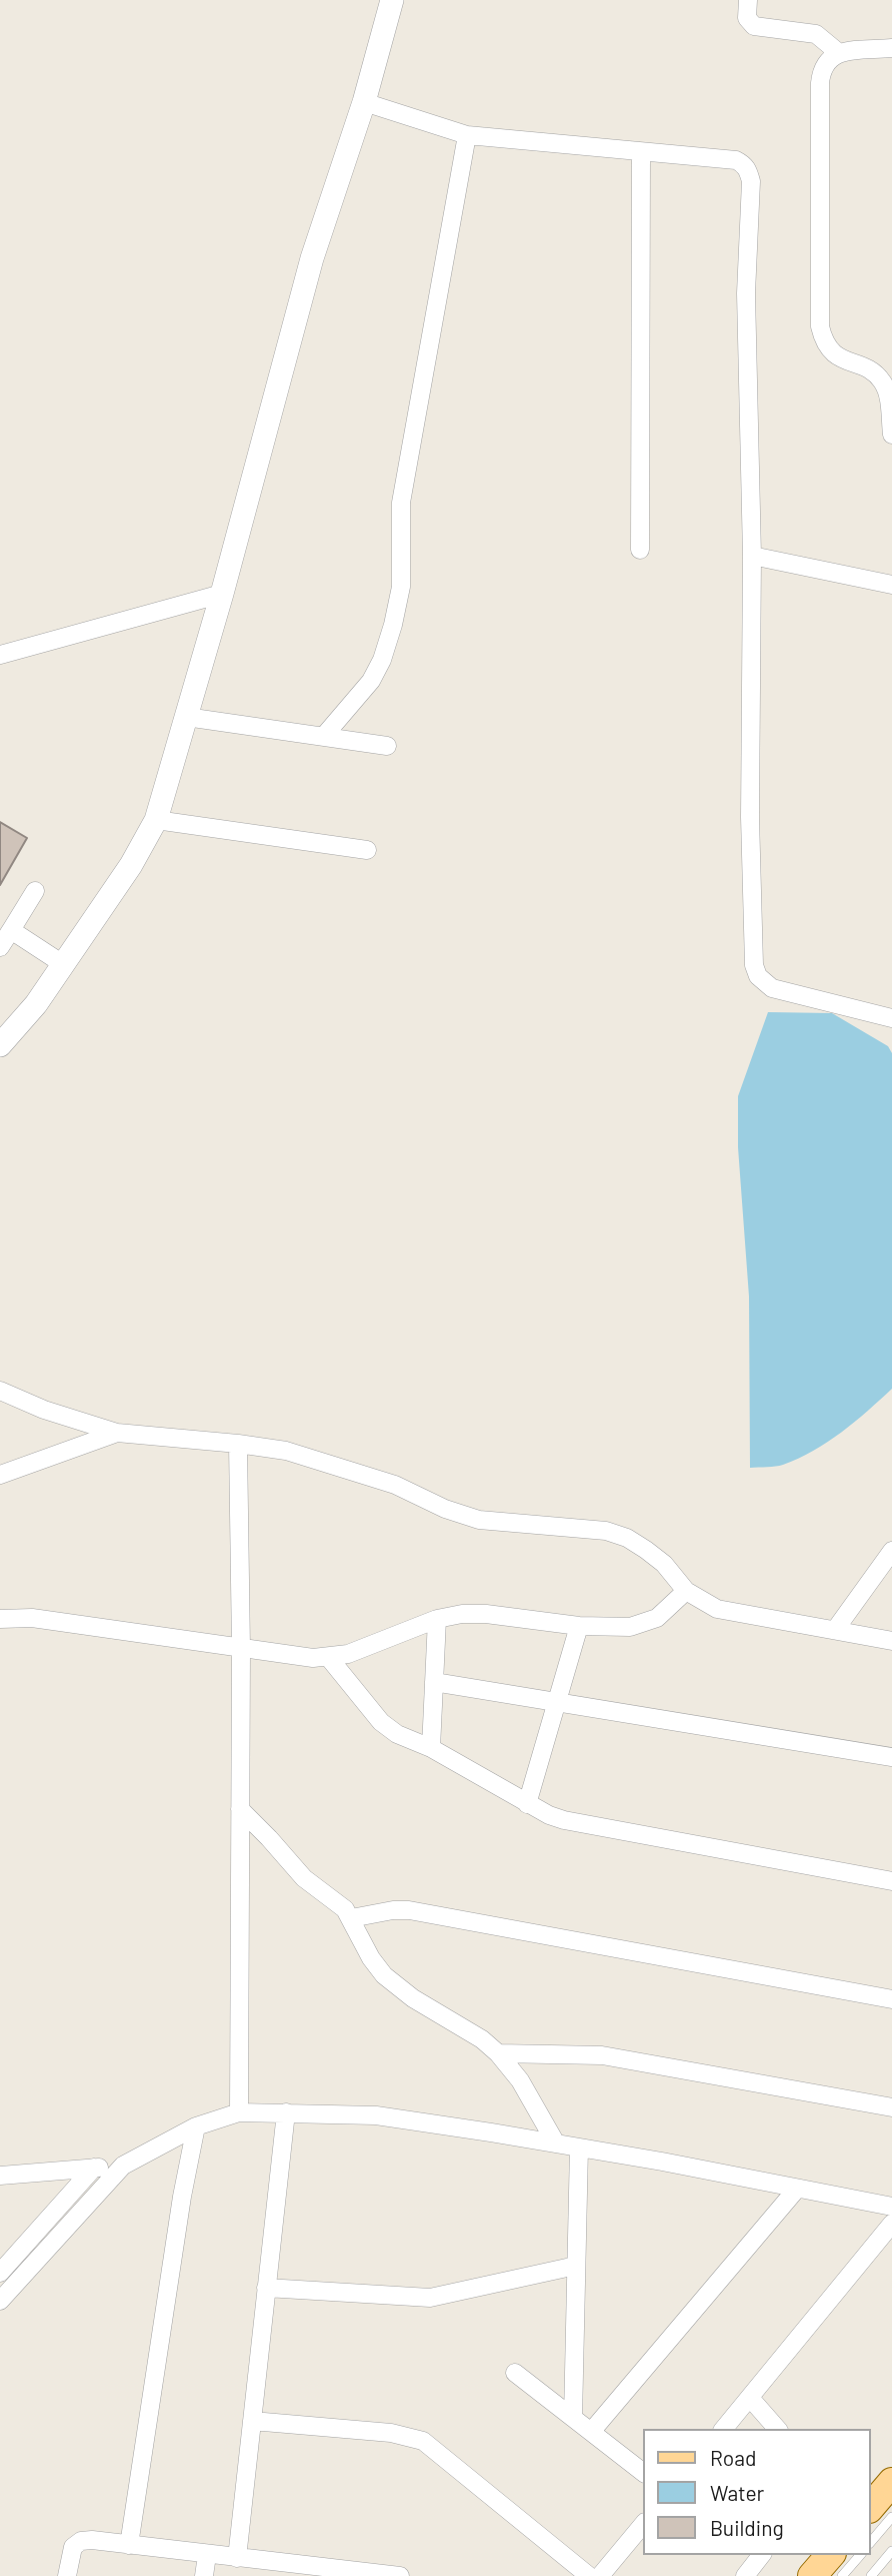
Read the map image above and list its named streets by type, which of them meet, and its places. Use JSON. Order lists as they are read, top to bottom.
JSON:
{
  "legend": ["Road", "Water", "Building"]
}
